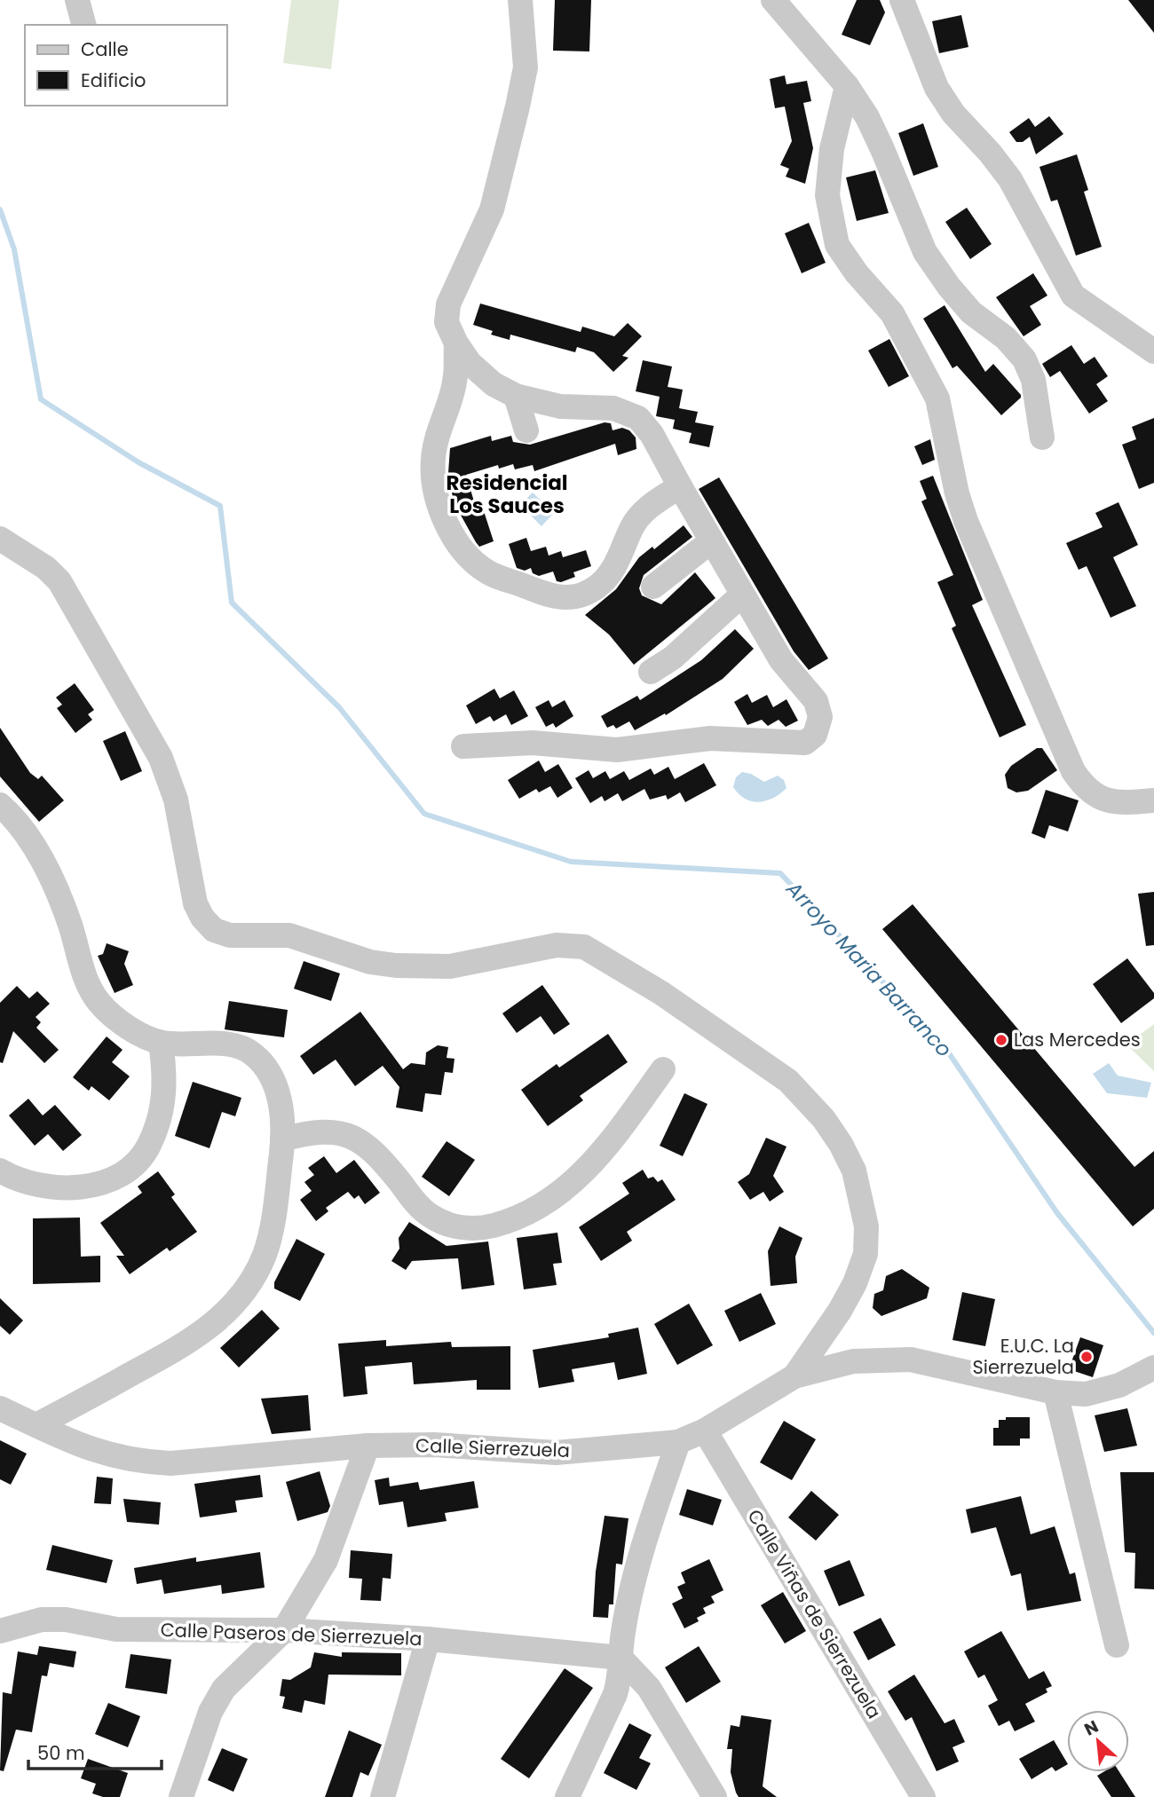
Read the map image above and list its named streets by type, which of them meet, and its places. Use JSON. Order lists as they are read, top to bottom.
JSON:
{
  "streets": {
    "street": ["Calle Sierrezuela", "Calle Viñas de Sierrezuela", "Calle Paseros de Sierrezuela"]
  },
  "crossings": [
    ["Calle Sierrezuela", "Calle Viñas de Sierrezuela"]
  ],
  "districts": ["Residencial Los Sauces"],
  "water": ["Arroyo Maria Barranco"],
  "places": ["Las Mercedes", "E.U.C. La Sierrezuela"],
  "legend": ["Calle", "Edificio"],
  "scale_bar": "50 m",
  "north": "top left"
}
